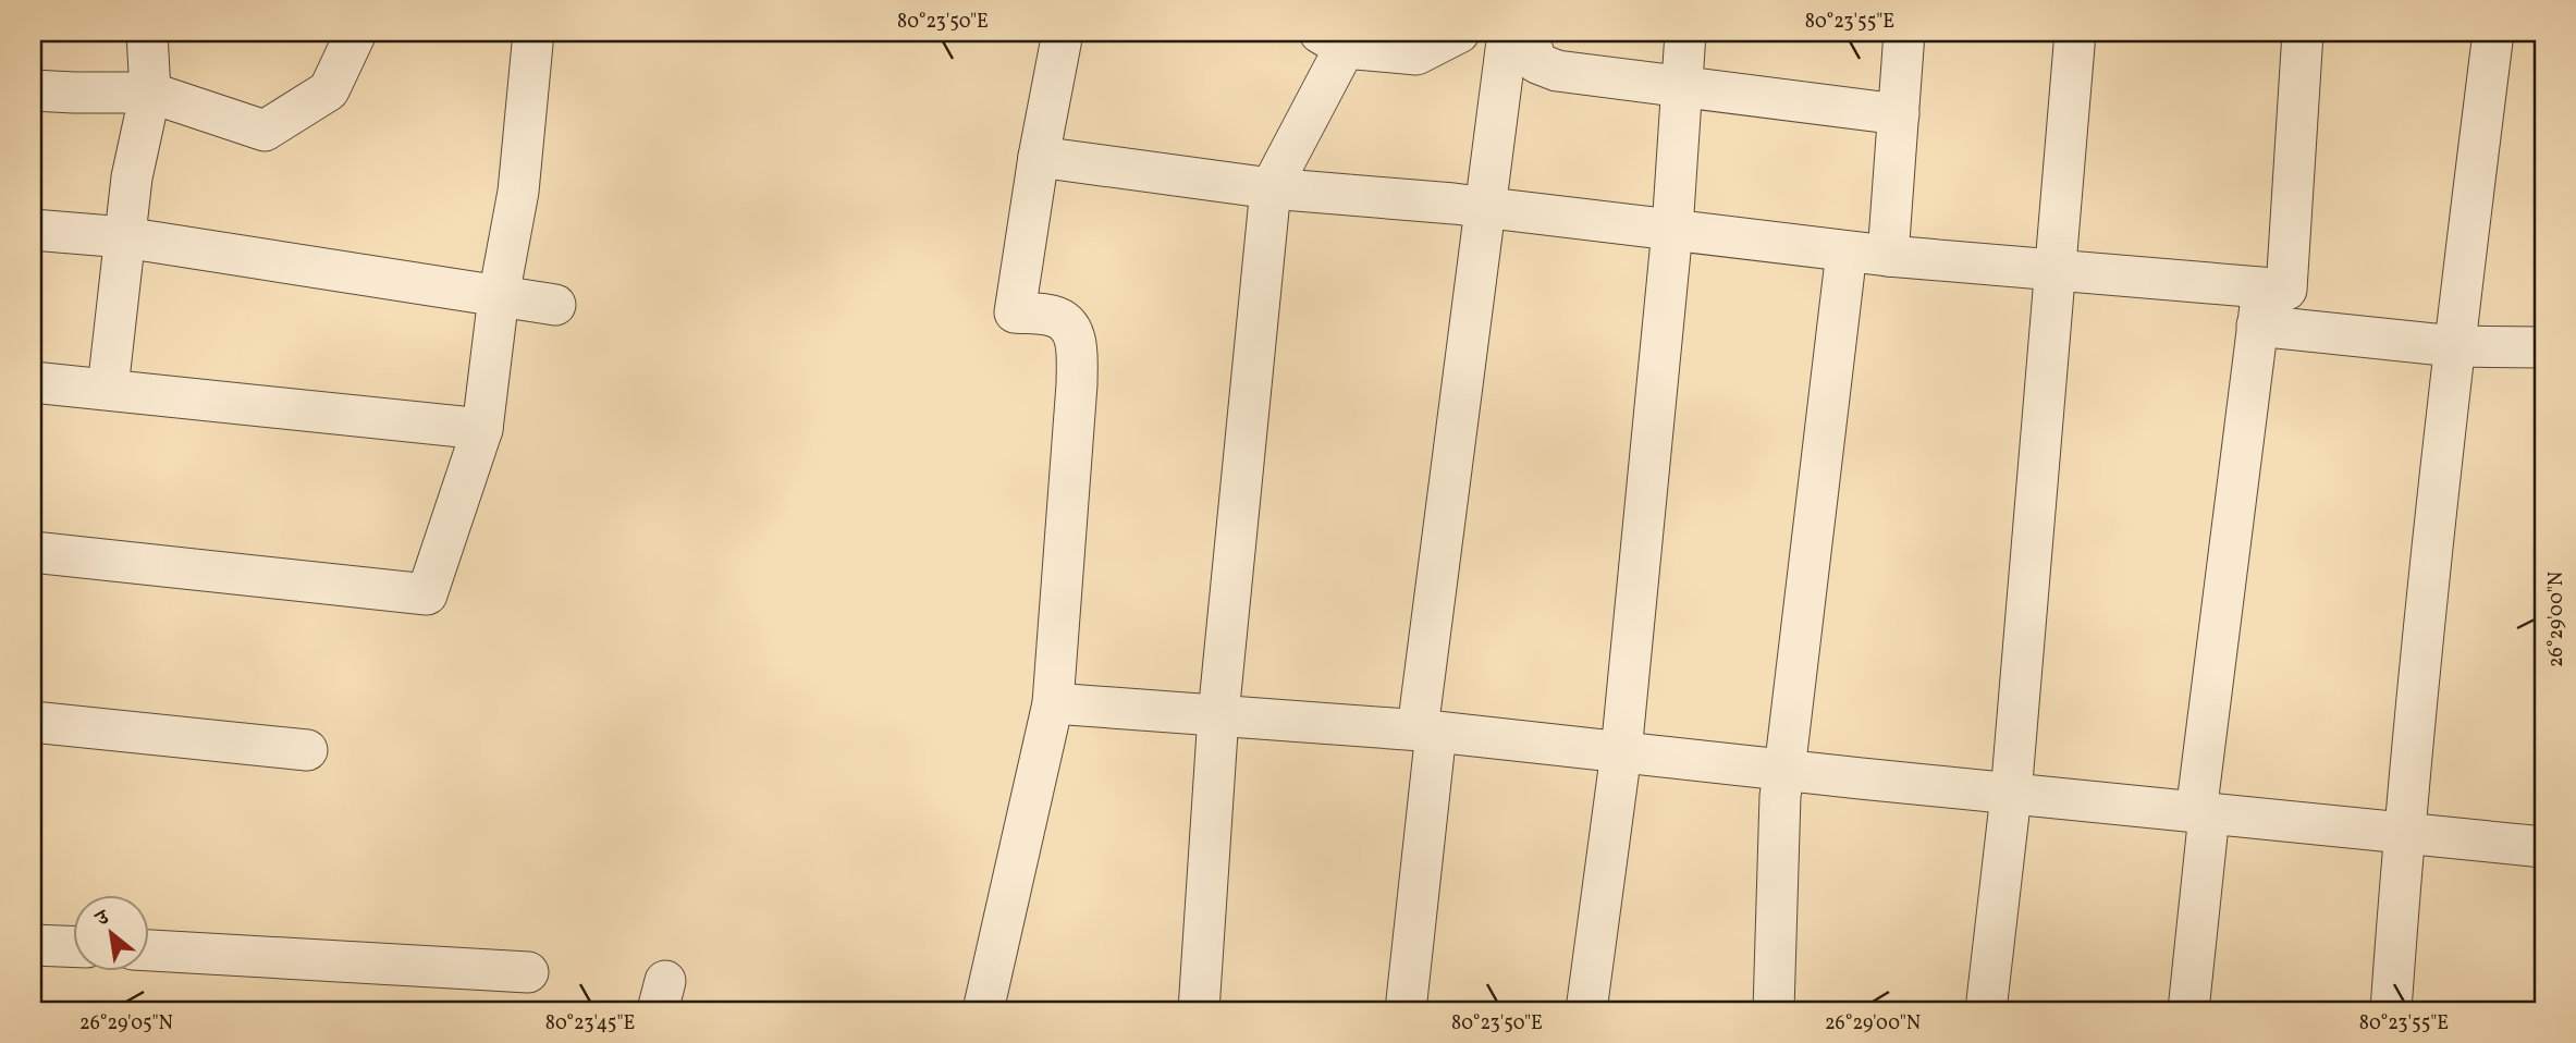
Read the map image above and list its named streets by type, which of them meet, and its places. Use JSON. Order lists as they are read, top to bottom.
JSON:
{
  "north": "top left",
  "coordinates": [
    "80°23'50\"E",
    "80°23'55\"E",
    "26°29'00\"N",
    "26°29'05\"N",
    "80°23'45\"E"
  ]
}
